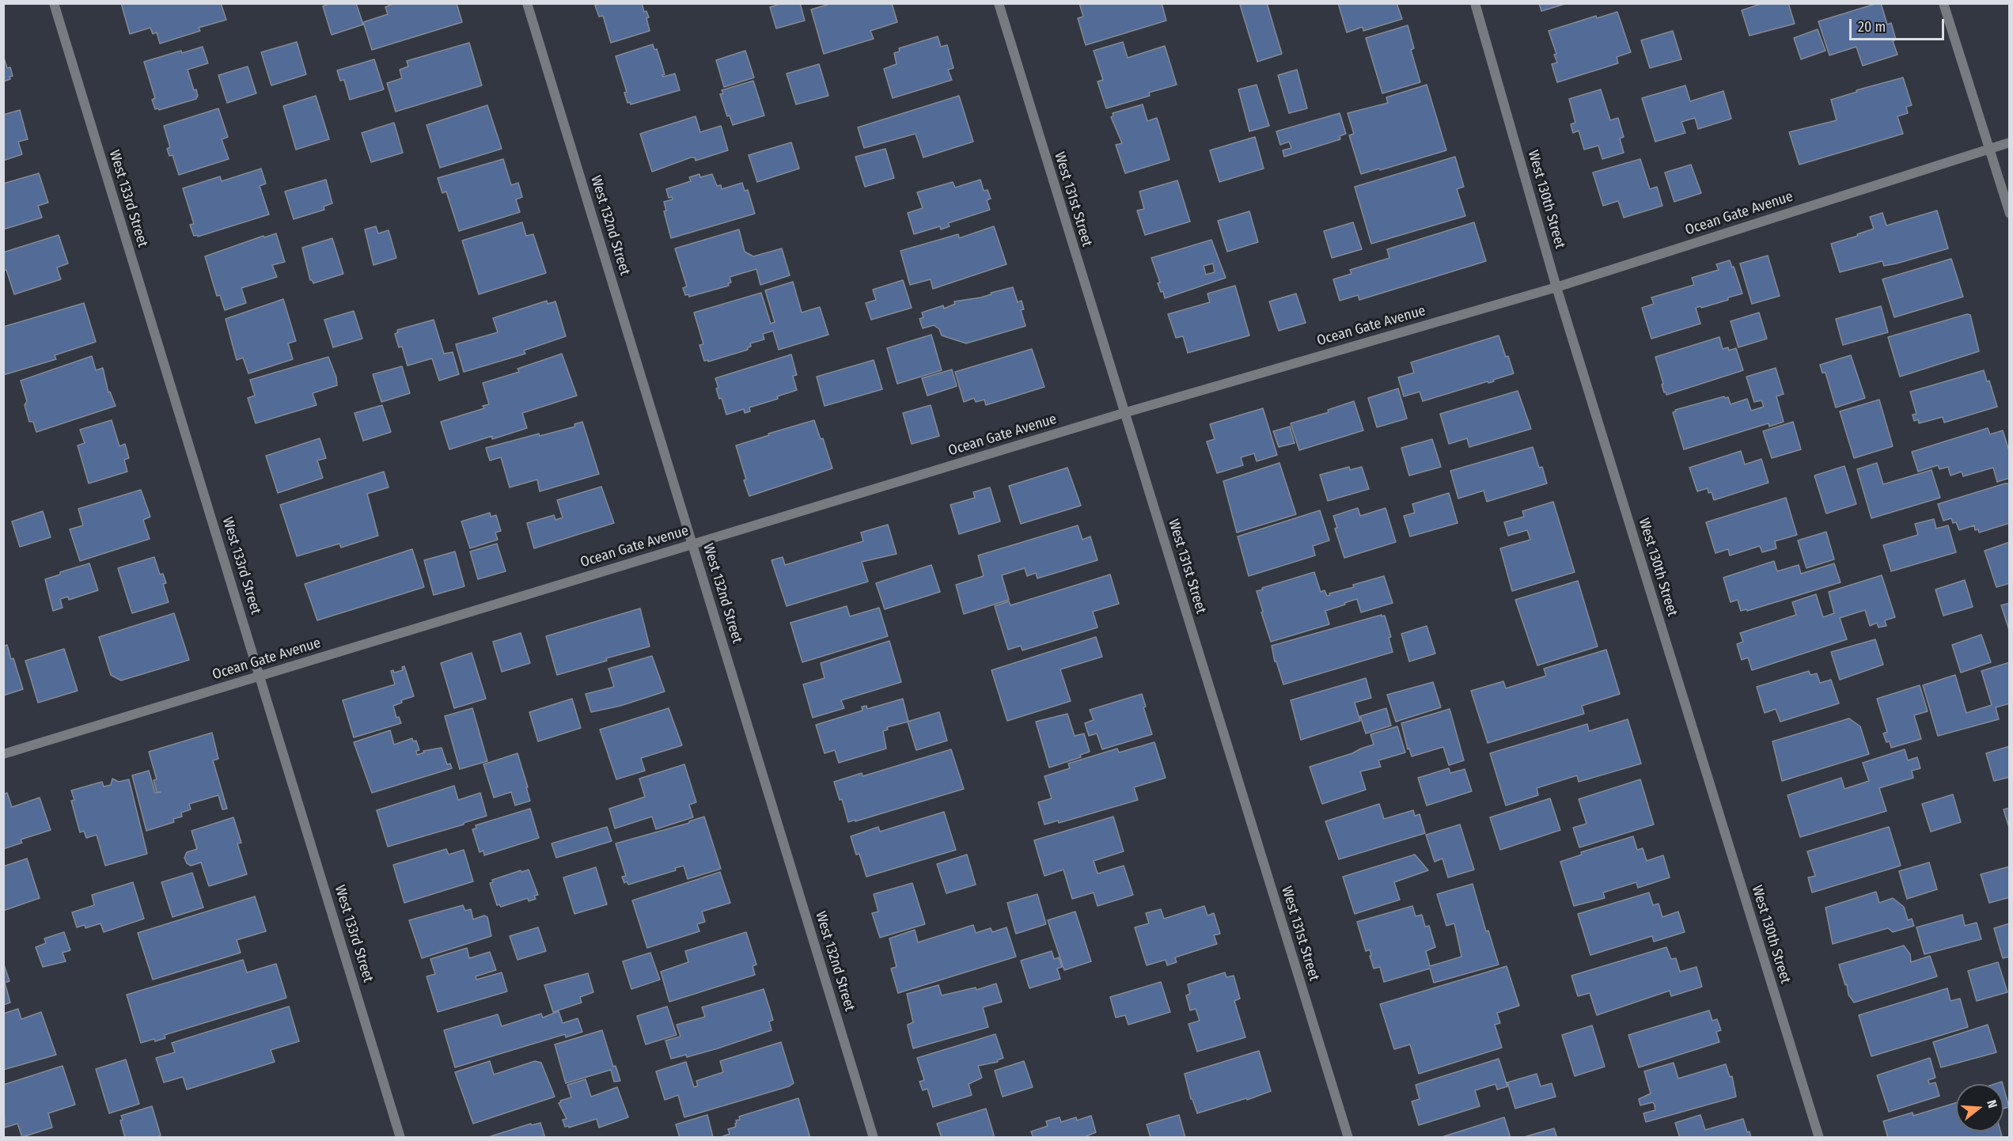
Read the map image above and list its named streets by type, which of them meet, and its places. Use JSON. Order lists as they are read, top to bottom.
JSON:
{
  "streets": {
    "street": [
      "West 133rd Street",
      "West 131st Street",
      "West 130th Street",
      "Ocean Gate Avenue",
      "West 132nd Street"
    ]
  },
  "crossings": [
    ["West 133rd Street", "Ocean Gate Avenue"],
    ["West 131st Street", "Ocean Gate Avenue"],
    ["West 130th Street", "Ocean Gate Avenue"],
    ["Ocean Gate Avenue", "West 132nd Street"]
  ],
  "scale_bar": "20 m",
  "north": "right"
}
